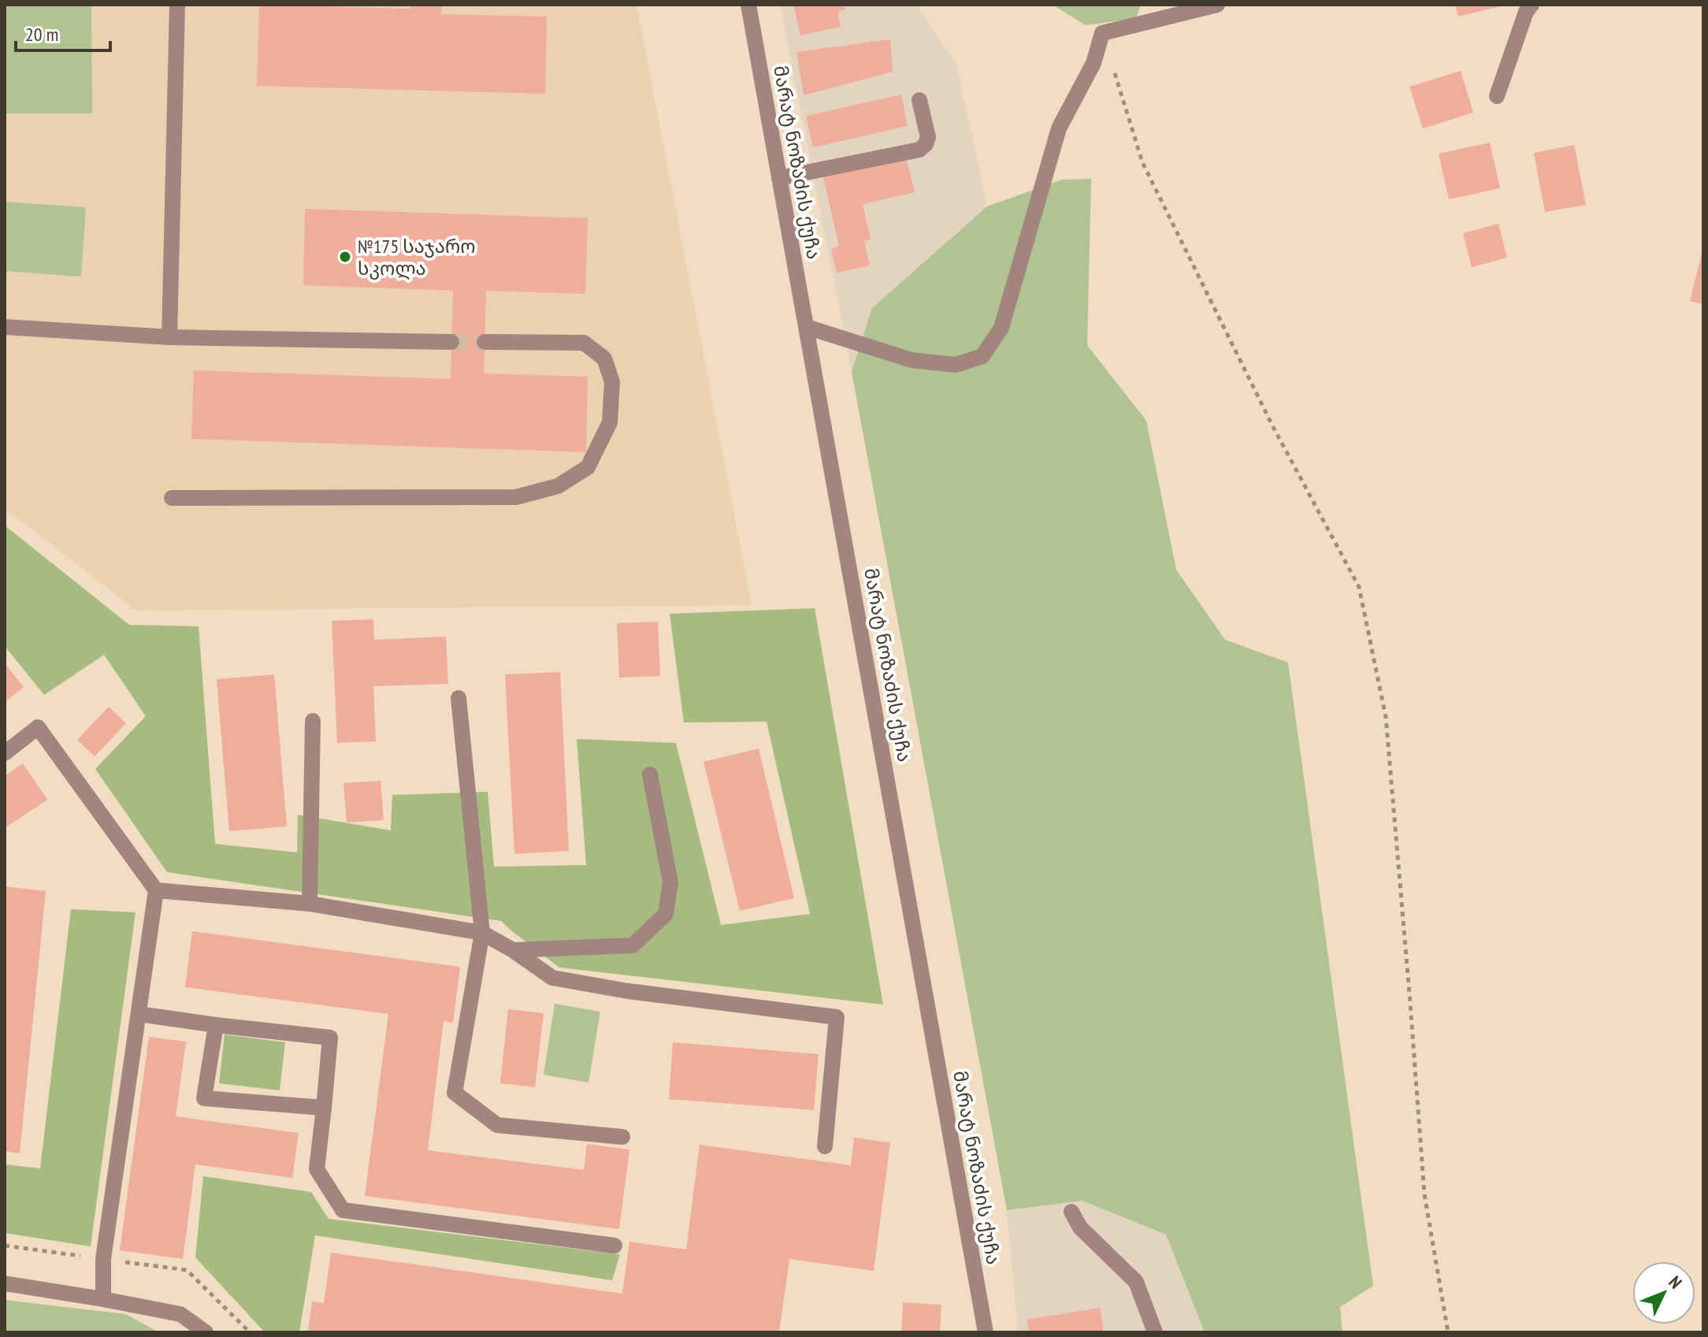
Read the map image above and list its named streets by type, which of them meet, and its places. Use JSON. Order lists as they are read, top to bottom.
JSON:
{
  "streets": {
    "street": ["მარატ ნოზაძის ქუჩა"]
  },
  "places": ["№175 საჯარო სკოლა"],
  "scale_bar": "20 m",
  "north": "top right"
}
